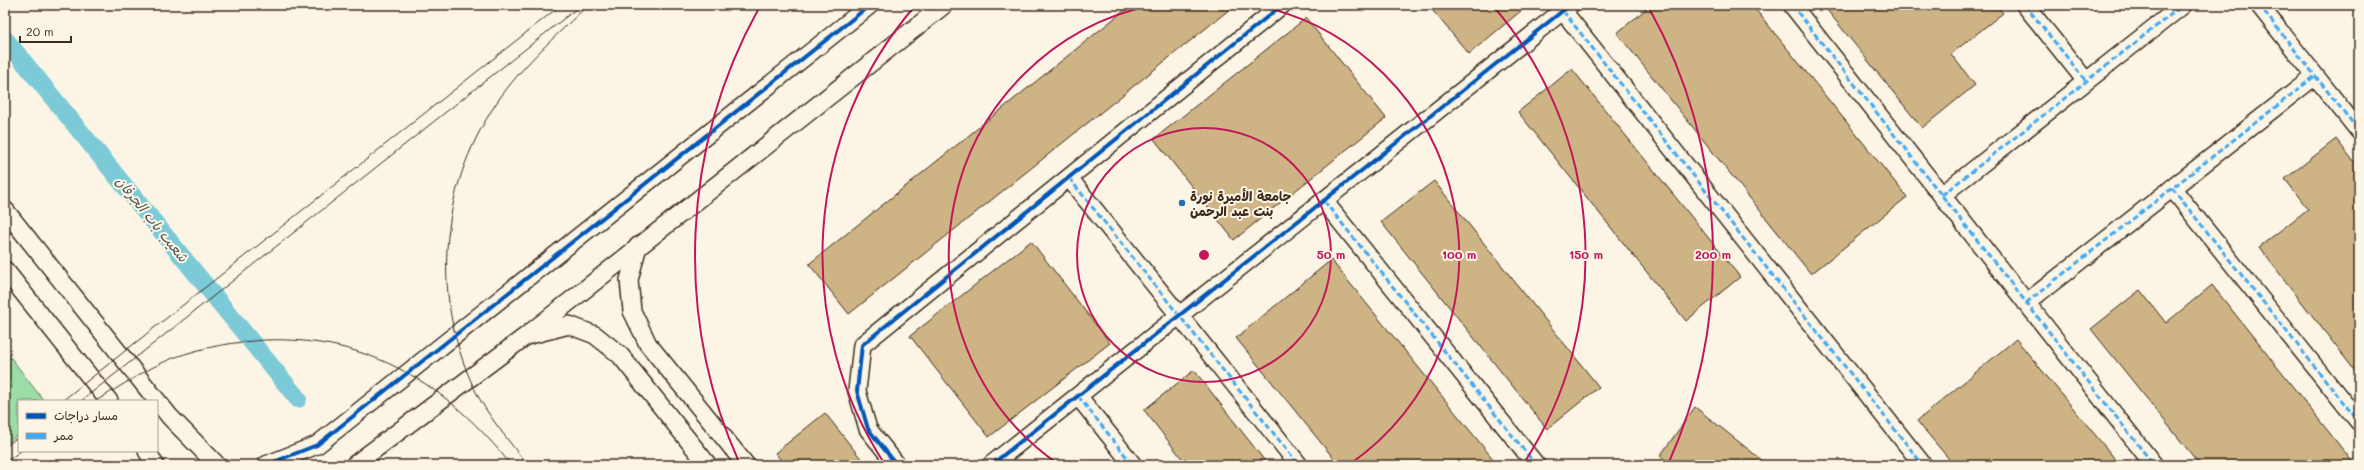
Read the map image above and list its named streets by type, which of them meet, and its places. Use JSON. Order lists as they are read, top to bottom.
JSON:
{
  "water": ["شعيب باب الجرفان"],
  "places": ["جامعة الأميرة نورة بنت عبد الرحمن"],
  "legend": ["مسار دراجات", "ممر"],
  "scale_bar": "20 m",
  "rings": [
    "50 m",
    "100 m",
    "150 m",
    "200 m"
  ]
}
